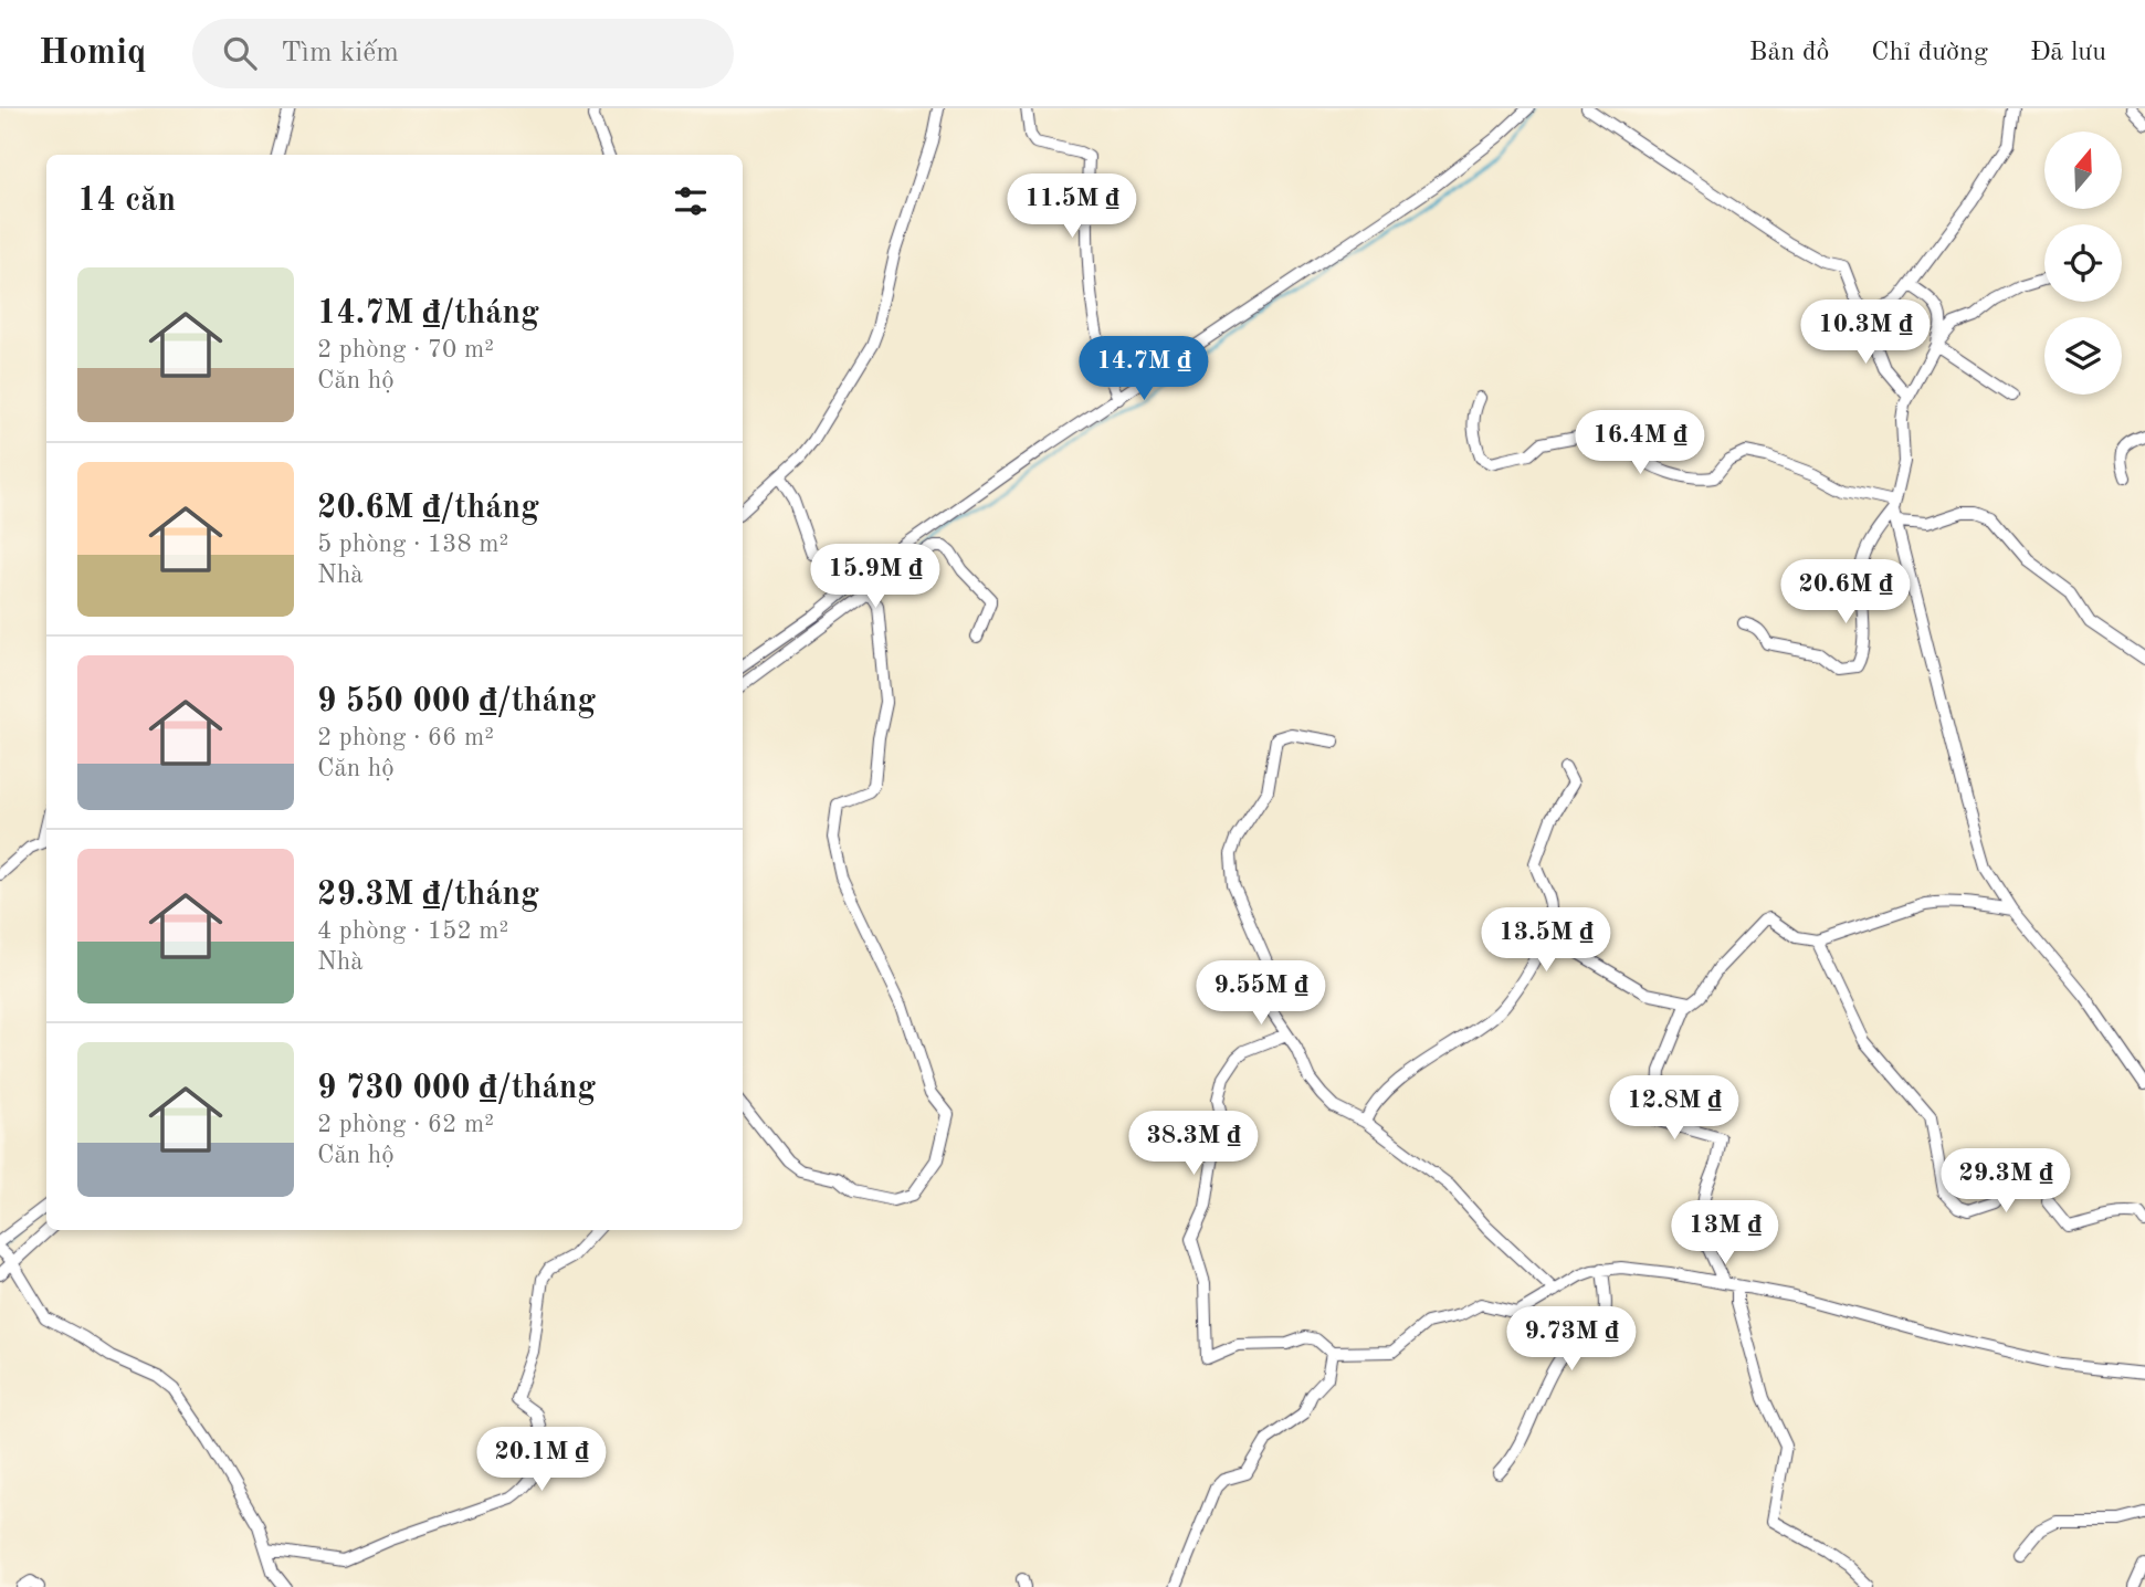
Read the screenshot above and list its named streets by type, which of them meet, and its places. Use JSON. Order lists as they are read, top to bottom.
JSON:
{
  "north": "top",
  "page": {
    "header": "Homiq",
    "search": "Tìm kiếm",
    "nav": ["Bản đồ", "Chỉ đường", "Đã lưu"],
    "heading": "14 căn",
    "price": [
      "11.5M ₫",
      "10.3M ₫",
      "14.7M ₫",
      "16.4M ₫",
      "15.9M ₫",
      "20.6M ₫",
      "13.5M ₫",
      "9.55M ₫",
      "12.8M ₫",
      "38.3M ₫",
      "29.3M ₫",
      "13M ₫",
      "9.73M ₫",
      "20.1M ₫"
    ],
    "list": [
      {
        "name": "14.7M ₫/tháng",
        "note": "2 phòng · 70 m² · Căn hộ"
      },
      {
        "name": "20.6M ₫/tháng",
        "note": "5 phòng · 138 m² · Nhà"
      },
      {
        "name": "9 550 000 ₫/tháng",
        "note": "2 phòng · 66 m² · Căn hộ"
      },
      {
        "name": "29.3M ₫/tháng",
        "note": "4 phòng · 152 m² · Nhà"
      },
      {
        "name": "9 730 000 ₫/tháng",
        "note": "2 phòng · 62 m² · Căn hộ"
      }
    ]
  }
}
